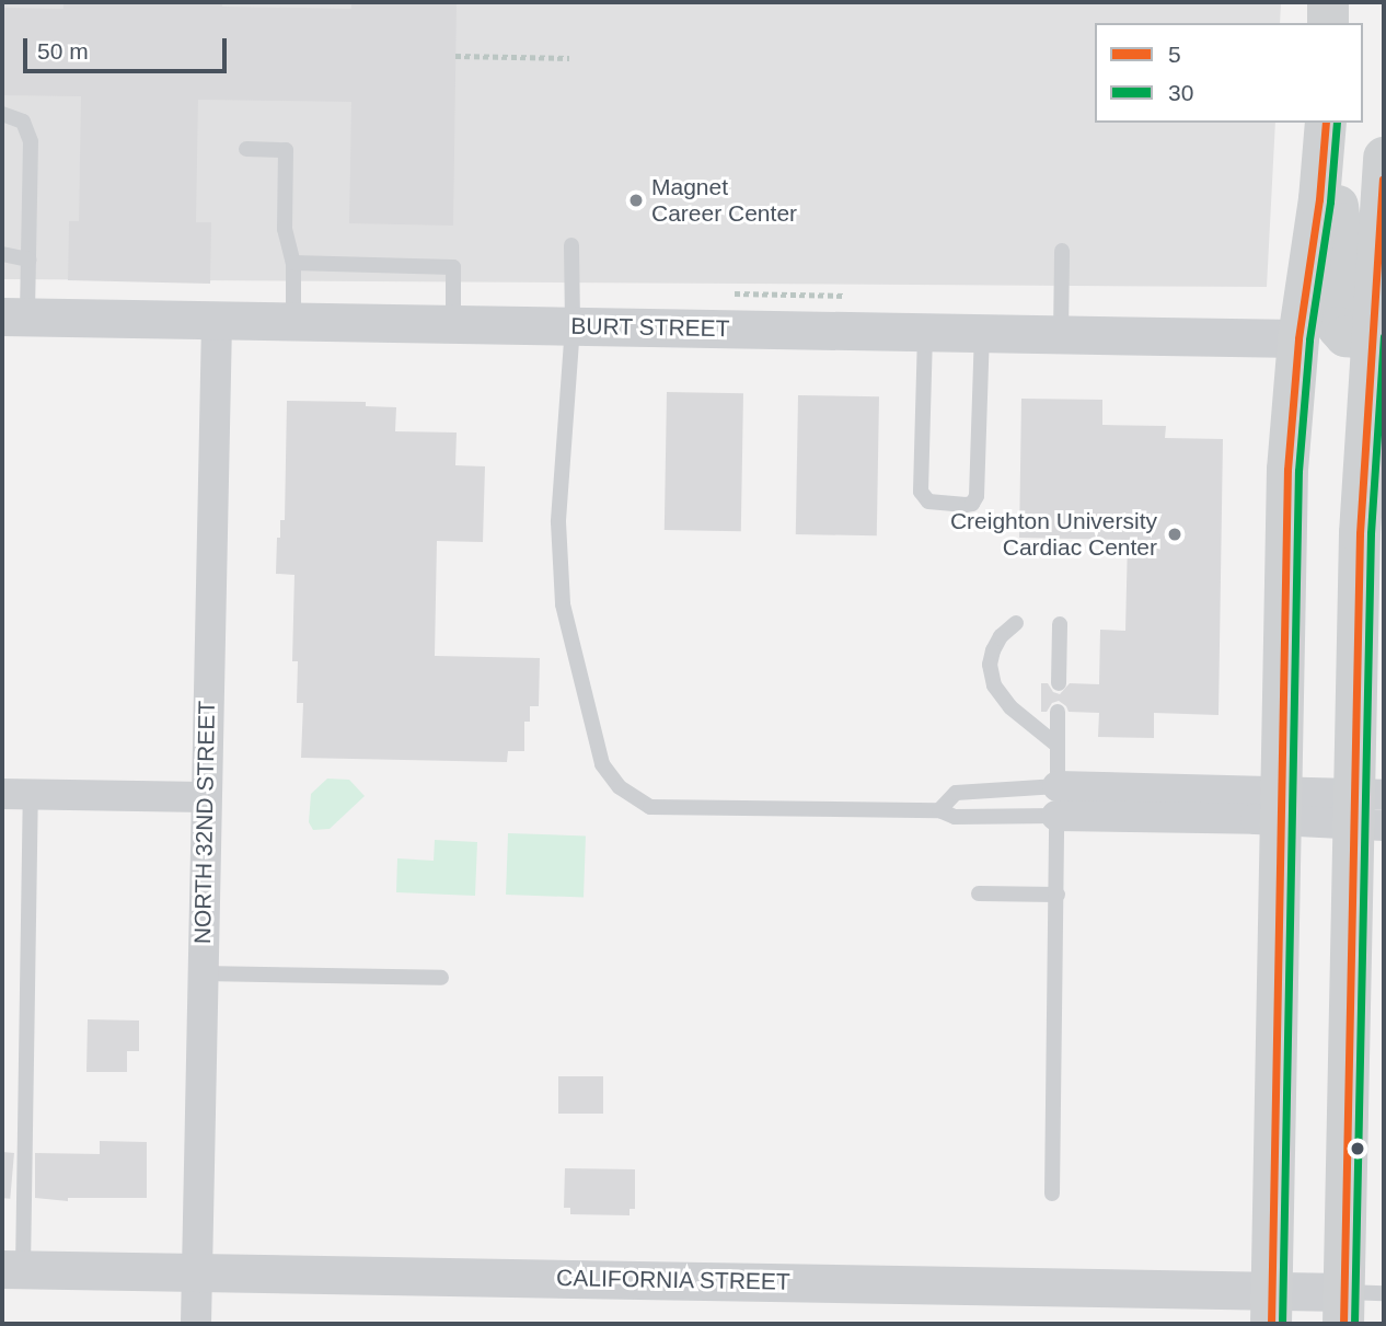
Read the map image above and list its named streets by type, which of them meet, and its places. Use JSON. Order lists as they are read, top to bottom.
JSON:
{
  "streets": {
    "street": ["BURT STREET", "NORTH 32ND STREET", "CALIFORNIA STREET"]
  },
  "crossings": [
    ["BURT STREET", "NORTH 32ND STREET"],
    ["NORTH 32ND STREET", "CALIFORNIA STREET"]
  ],
  "places": ["Magnet Career Center", "Creighton University Cardiac Center"],
  "lines": ["transit line 5", "transit line 30"],
  "legend": ["5", "30"],
  "scale_bar": "50 m"
}
